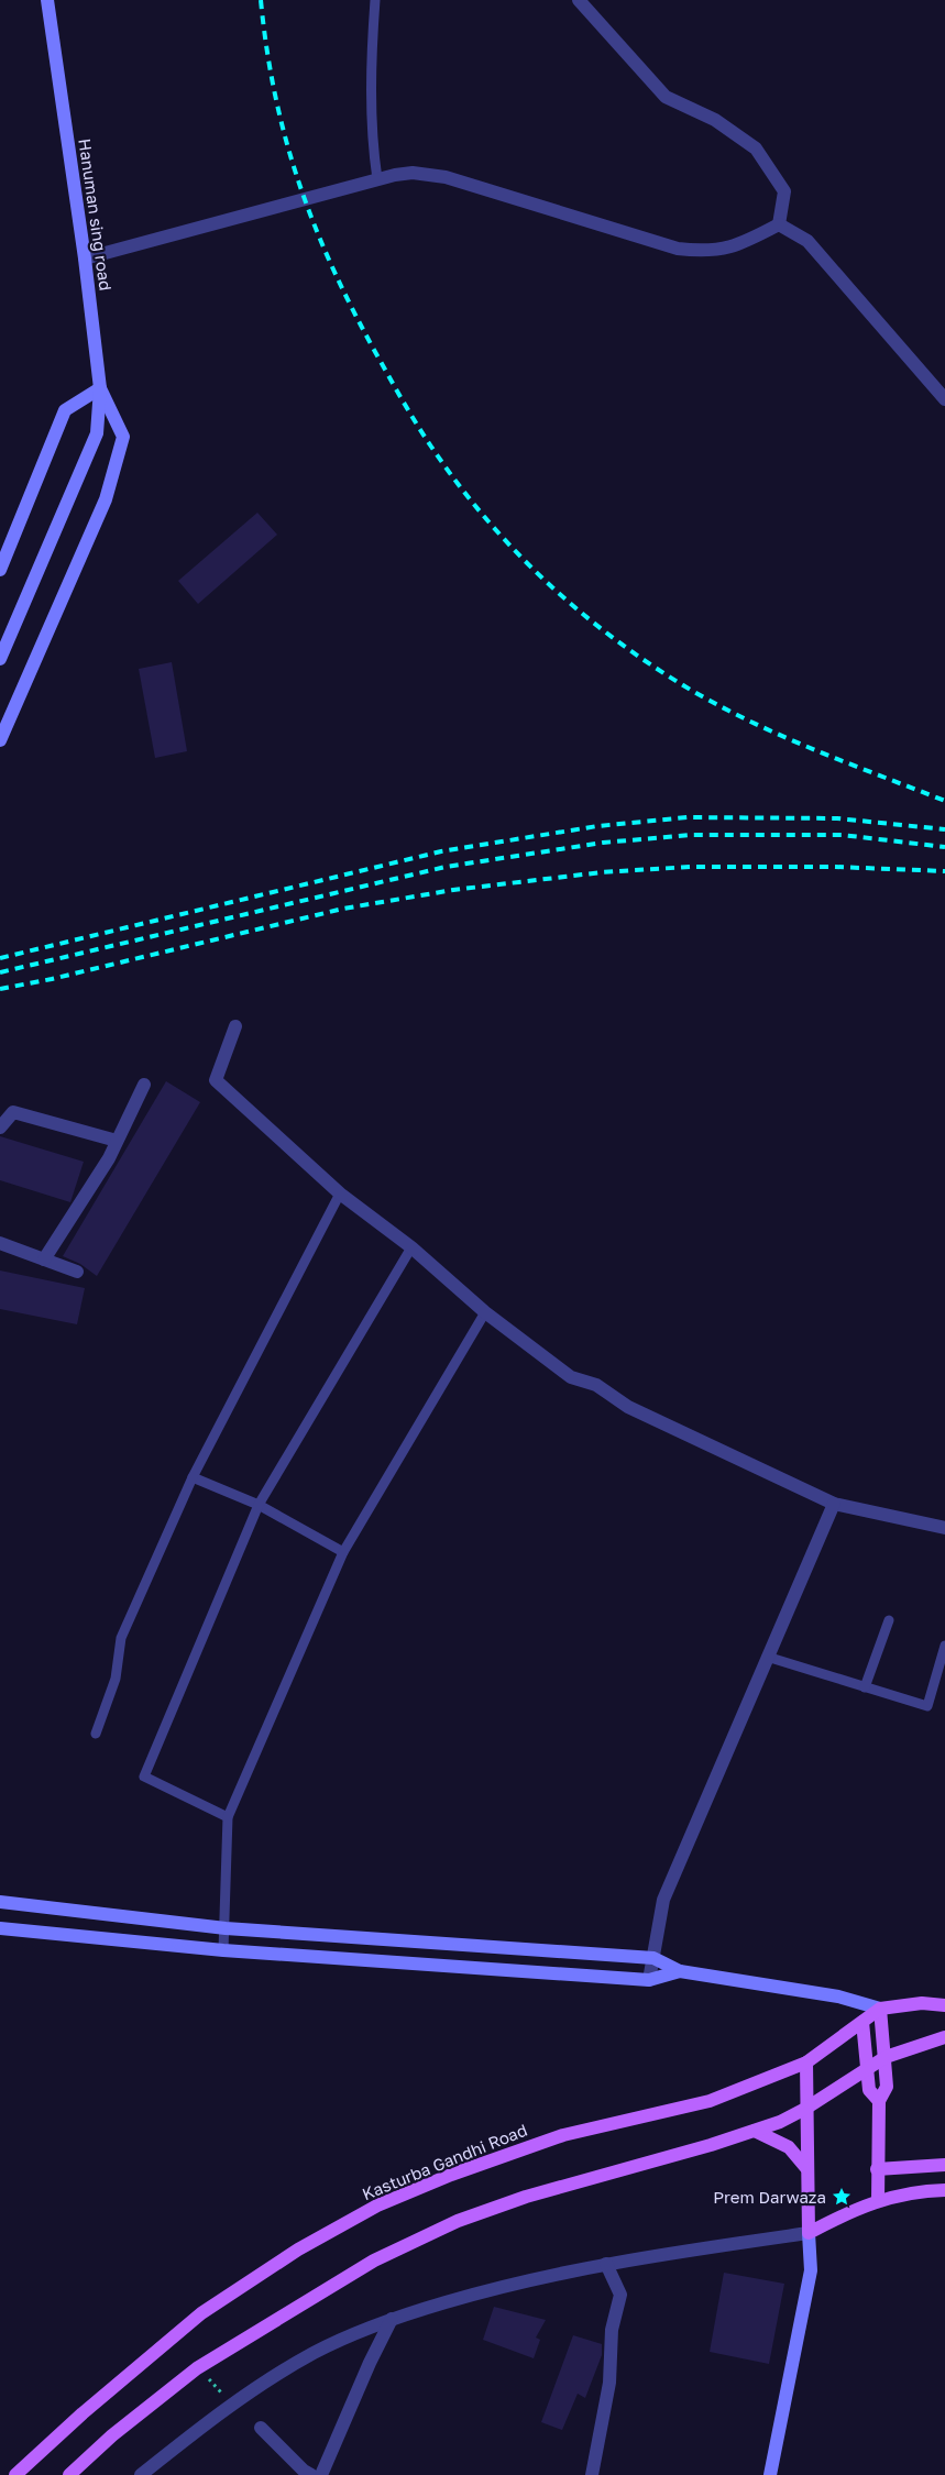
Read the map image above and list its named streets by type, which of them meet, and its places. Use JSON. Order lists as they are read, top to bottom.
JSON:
{
  "streets": {
    "main road": ["Hanuman sing road", "Kasturba Gandhi Road"]
  },
  "places": {
    "place": ["Prem Darwaza"]
  }
}
